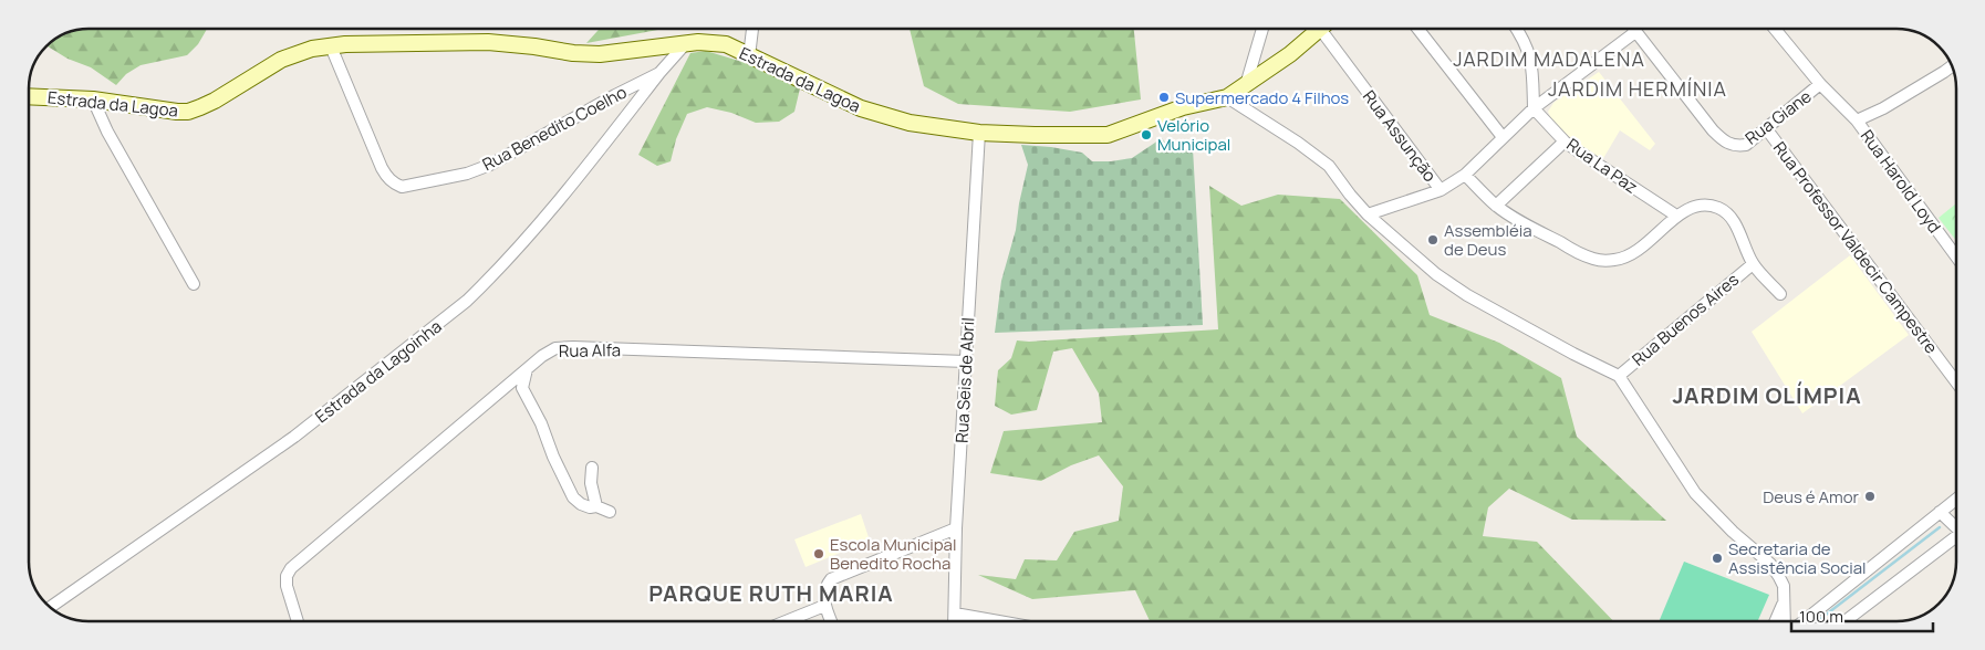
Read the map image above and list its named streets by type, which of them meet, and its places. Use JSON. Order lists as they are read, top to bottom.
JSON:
{
  "streets": {
    "street": [
      "Estrada da Lagoa",
      "Rua Giane",
      "Rua Benedito Coelho",
      "Rua Assunção",
      "Rua La Paz",
      "Rua Harold Loyd",
      "Rua Professor Valdecir Campestre",
      "Rua Buenos Aires",
      "Rua Alfa",
      "Estrada da Lagoinha",
      "Rua Seis de Abril"
    ]
  },
  "crossings": [
    ["Estrada da Lagoa", "Rua Benedito Coelho"],
    ["Estrada da Lagoa", "Rua Seis de Abril"],
    ["Rua Giane", "Rua Harold Loyd"],
    ["Rua Giane", "Rua Professor Valdecir Campestre"],
    ["Rua Benedito Coelho", "Estrada da Lagoinha"],
    ["Rua Alfa", "Rua Seis de Abril"]
  ],
  "districts": [
    "JARDIM MADALENA",
    "JARDIM HERMÍNIA",
    "JARDIM OLÍMPIA",
    "PARQUE RUTH MARIA"
  ],
  "places": [
    "Supermercado 4 Filhos",
    "Velório Municipal",
    "Assembléia de Deus",
    "Deus é Amor",
    "Escola Municipal Benedito Rocha",
    "Secretaria de Assistência Social"
  ],
  "scale_bar": "100 m"
}
